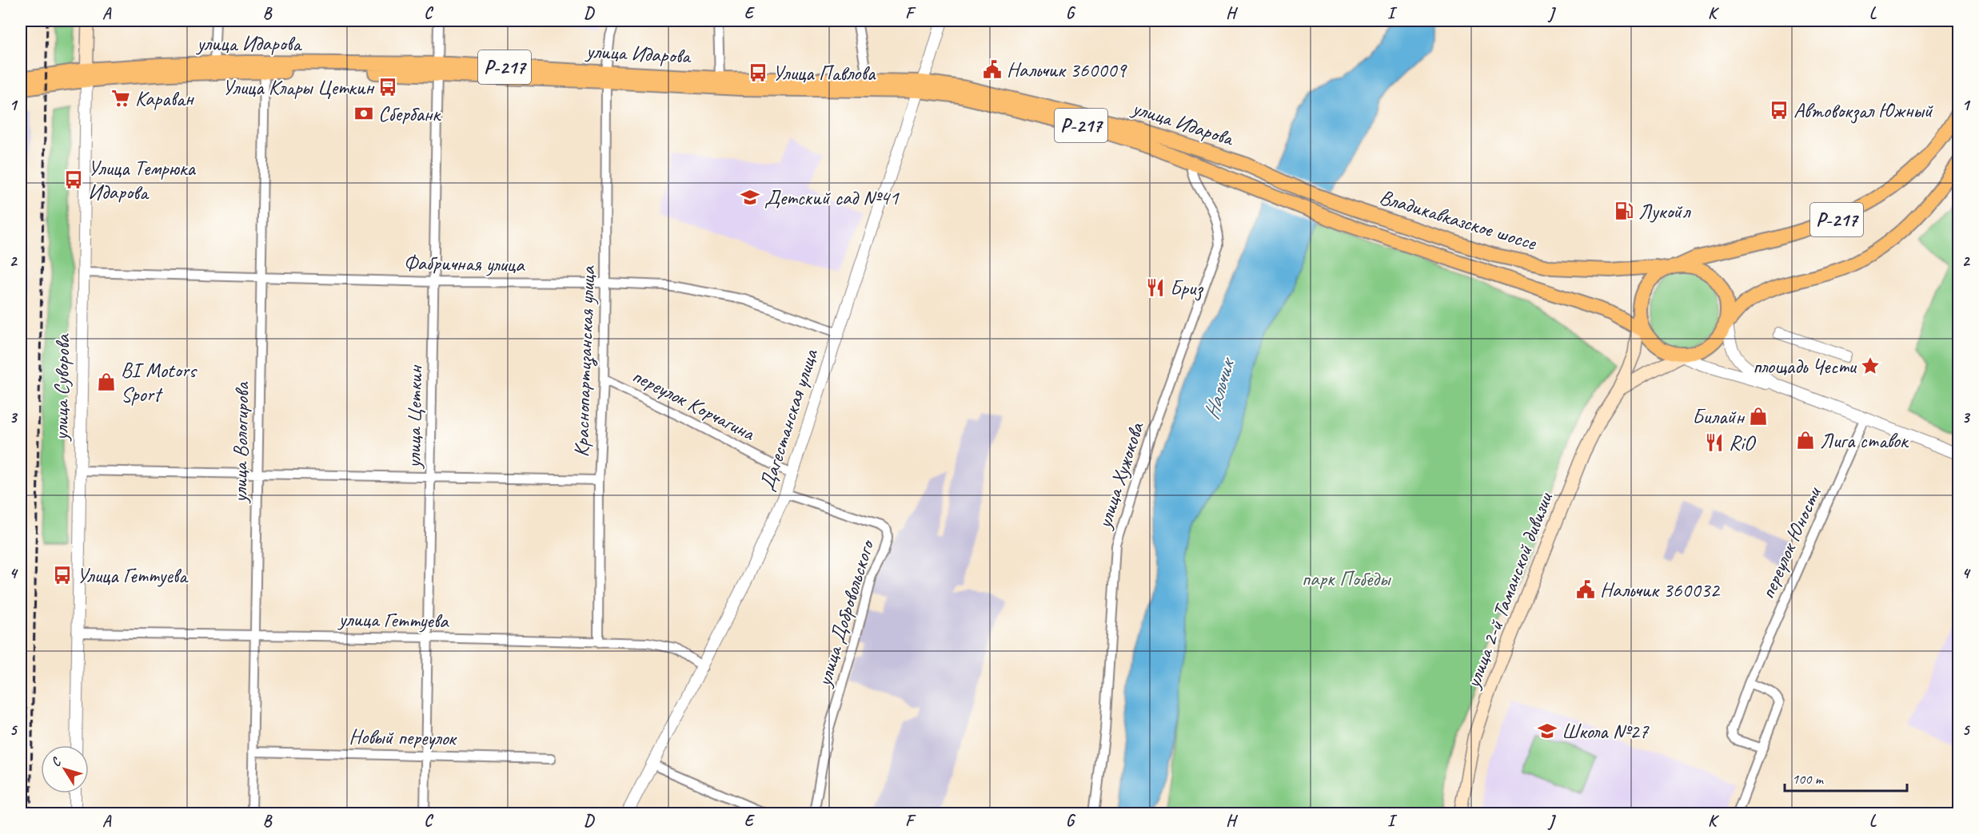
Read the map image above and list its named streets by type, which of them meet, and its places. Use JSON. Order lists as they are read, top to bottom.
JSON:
{
  "streets": {
    "main road": [
      "улица Идарова",
      "Р-217",
      "Владикавказское шоссе",
      "улица Суворова",
      "улица 2-й Таманской дивизии"
    ],
    "street": [
      "Фабричная улица",
      "Краснопартизанская улица",
      "переулок Корчагина",
      "улица Цеткин",
      "Дагестанская улица",
      "улица Вологирова",
      "улица Хужокова",
      "переулок Юности",
      "улица Добровольского",
      "улица Геттуева",
      "Новый переулок"
    ]
  },
  "crossings": [
    ["улица Идарова", "Владикавказское шоссе"],
    ["улица Идарова", "Краснопартизанская улица"],
    ["улица Идарова", "улица Суворова"],
    ["улица Идарова", "улица Цеткин"],
    ["улица Идарова", "Дагестанская улица"],
    ["улица Идарова", "улица Вологирова"],
    ["улица Идарова", "улица Хужокова"],
    ["Р-217", "Владикавказское шоссе"],
    ["Р-217", "улица 2-й Таманской дивизии"],
    ["Владикавказское шоссе", "улица 2-й Таманской дивизии"],
    ["Фабричная улица", "Краснопартизанская улица"],
    ["Фабричная улица", "улица Суворова"],
    ["Фабричная улица", "улица Цеткин"],
    ["Фабричная улица", "Дагестанская улица"],
    ["Фабричная улица", "улица Вологирова"],
    ["Краснопартизанская улица", "переулок Корчагина"],
    ["Краснопартизанская улица", "улица Геттуева"],
    ["улица Суворова", "улица Геттуева"],
    ["переулок Корчагина", "Дагестанская улица"],
    ["улица Цеткин", "улица Геттуева"],
    ["улица Цеткин", "Новый переулок"],
    ["Дагестанская улица", "улица Добровольского"],
    ["Дагестанская улица", "улица Геттуева"],
    ["улица Вологирова", "улица Геттуева"],
    ["улица Вологирова", "Новый переулок"]
  ],
  "water": ["Нальчик"],
  "parks": ["парк Победы"],
  "places": {
    "public building": ["Нальчик 360009", "Нальчик 360032"],
    "bus stop": [
      "Улица Павлова",
      "Улица Клары Цеткин",
      "Автовокзал Южный",
      "Улица Темрюка Идарова",
      "Улица Геттуева"
    ],
    "supermarket": ["Караван"],
    "bank": ["Сбербанк"],
    "school or university": ["Детский сад №41", "Школа №27"],
    "fuel station": ["Лукойл"],
    "restaurant": ["Бриз", "RiO"],
    "place": ["площадь Чести"],
    "shop": ["BI Motors Sport", "Билайн", "Лига ставок"]
  },
  "scale_bar": "100 m",
  "north": "top left",
  "grid": {
    "columns": [
      "A",
      "B",
      "C",
      "D",
      "E",
      "F",
      "G",
      "H",
      "I",
      "J",
      "K",
      "L"
    ],
    "rows": [
      "1",
      "2",
      "3",
      "4",
      "5"
    ]
  }
}
